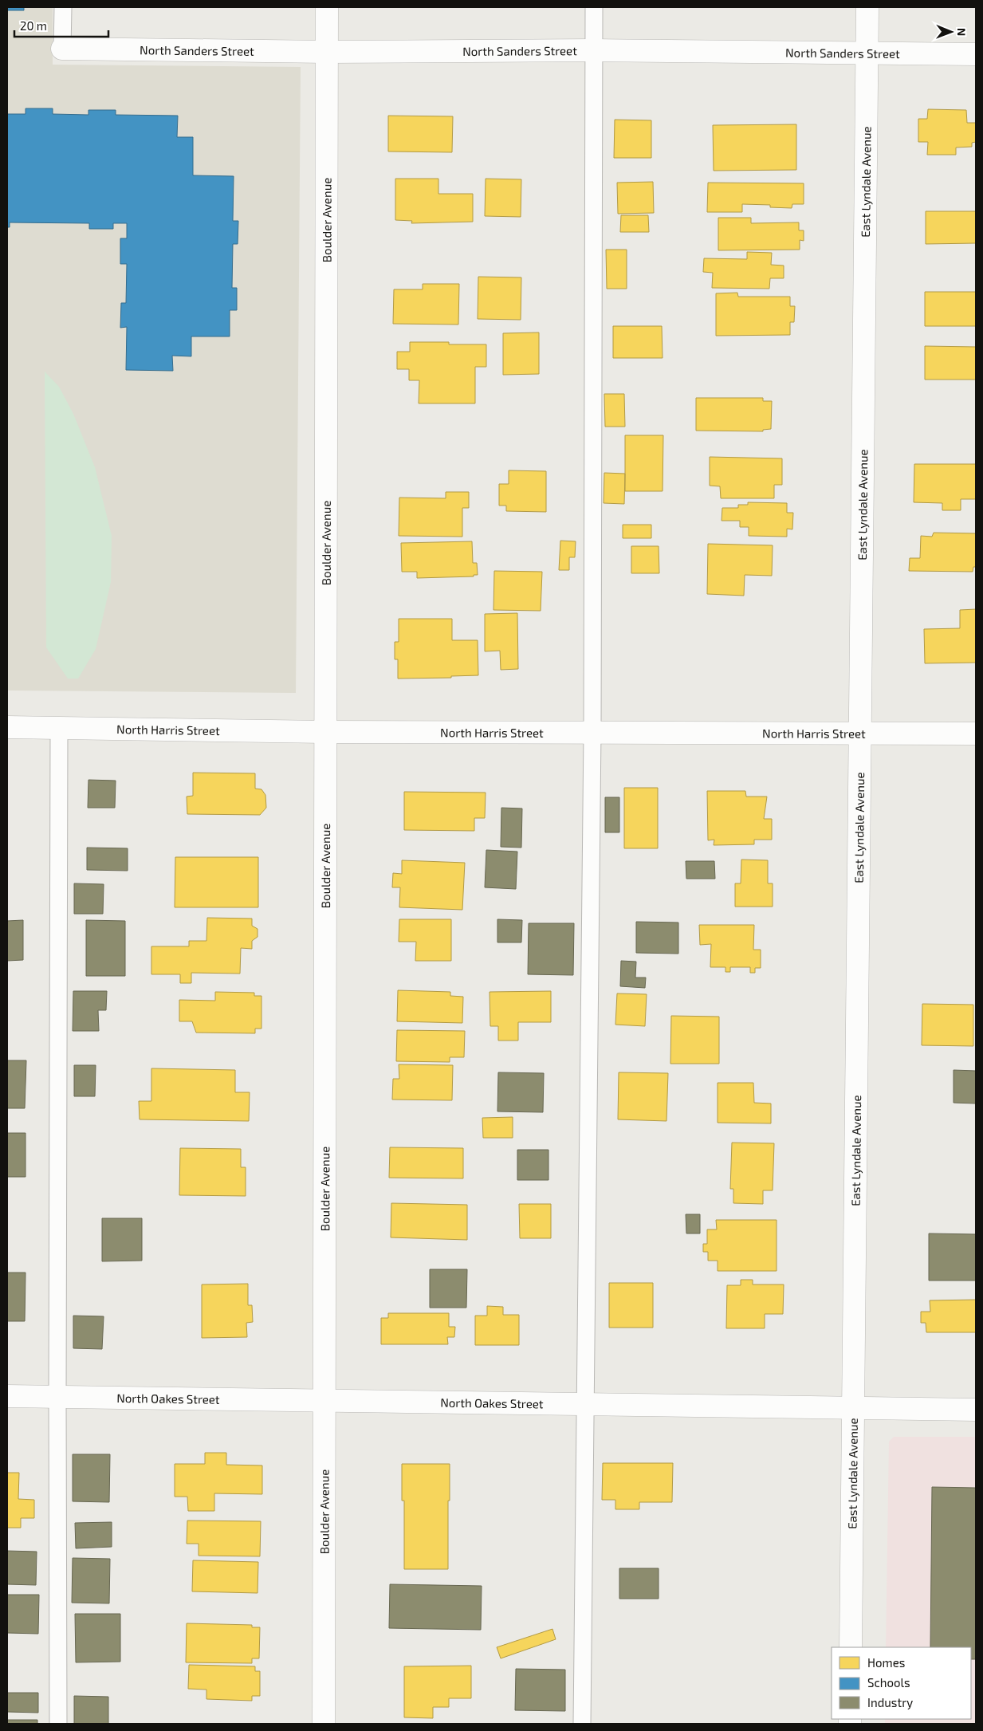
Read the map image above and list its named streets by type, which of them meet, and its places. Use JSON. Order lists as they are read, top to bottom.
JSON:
{
  "streets": {
    "street": [
      "North Sanders Street",
      "East Lyndale Avenue",
      "Boulder Avenue",
      "North Harris Street",
      "North Oakes Street"
    ]
  },
  "crossings": [
    ["North Sanders Street", "East Lyndale Avenue"],
    ["North Sanders Street", "Boulder Avenue"],
    ["East Lyndale Avenue", "North Harris Street"],
    ["East Lyndale Avenue", "North Oakes Street"],
    ["Boulder Avenue", "North Harris Street"],
    ["Boulder Avenue", "North Oakes Street"]
  ],
  "legend": ["Homes", "Schools", "Industry"],
  "scale_bar": "20 m",
  "north": "right"
}
